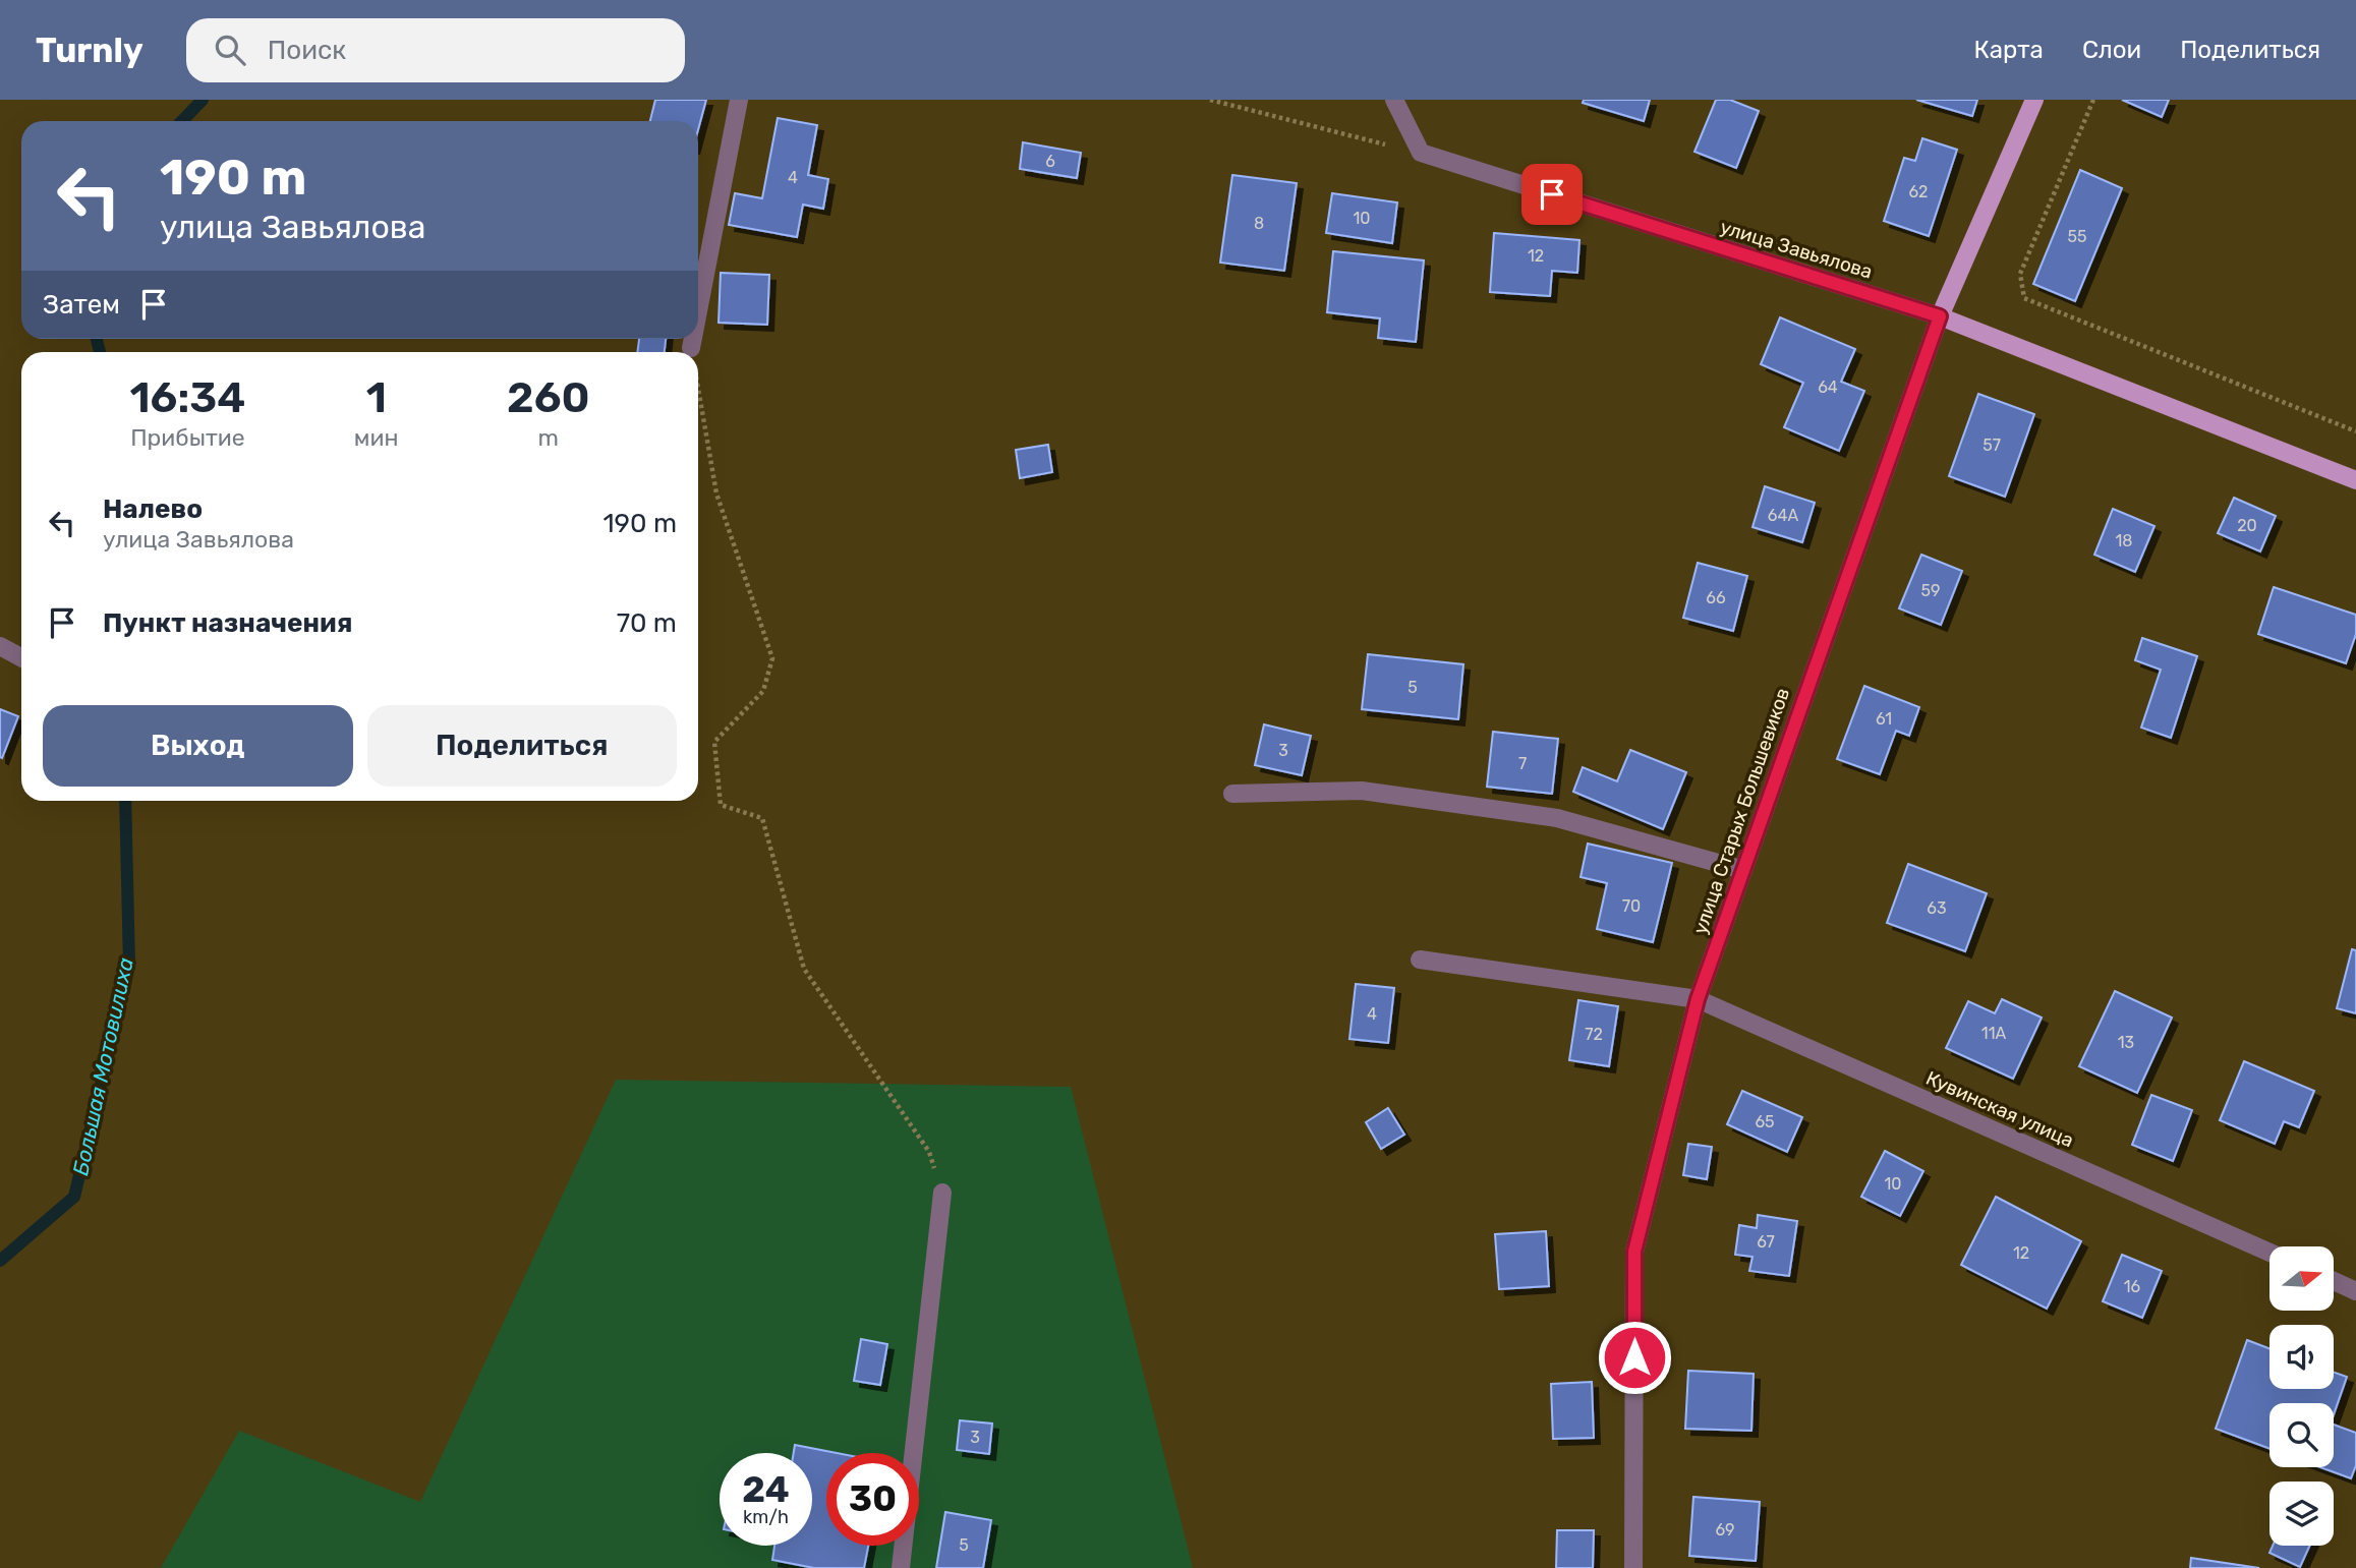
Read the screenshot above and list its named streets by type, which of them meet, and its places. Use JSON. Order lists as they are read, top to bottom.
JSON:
{
  "streets": {
    "main road": ["улица Завьялова", "улица Старых Большевиков"],
    "street": ["Кувинская улица"]
  },
  "crossings": [
    ["улица Завьялова", "улица Старых Большевиков"],
    ["улица Старых Большевиков", "Кувинская улица"]
  ],
  "water": ["Большая Мотовилиха"],
  "house_numbers": [
    "6",
    "4",
    "62",
    "10",
    "8",
    "55",
    "12",
    "64",
    "57",
    "64А",
    "20",
    "18",
    "59",
    "66",
    "5",
    "61",
    "3",
    "7",
    "70",
    "63",
    "4",
    "11А",
    "72",
    "13",
    "65",
    "10",
    "67",
    "12",
    "16",
    "3",
    "69",
    "5"
  ],
  "north": "right",
  "page": {
    "header": "Turnly",
    "search": "Поиск",
    "nav": ["Карта", "Слои", "Поделиться"],
    "turn": ["190 m", "улица Завьялова"],
    "then": "Затем",
    "eta": [
      "16:34",
      "Прибытие",
      "1",
      "мин",
      "260",
      "m"
    ],
    "list": [
      {
        "name": "Налево",
        "note": "улица Завьялова",
        "value": "190 m"
      },
      {
        "name": "Пункт назначения",
        "value": "70 m"
      }
    ],
    "buttons": ["Выход", "Поделиться"],
    "speed": "24 km/h",
    "limit": "30"
  }
}
